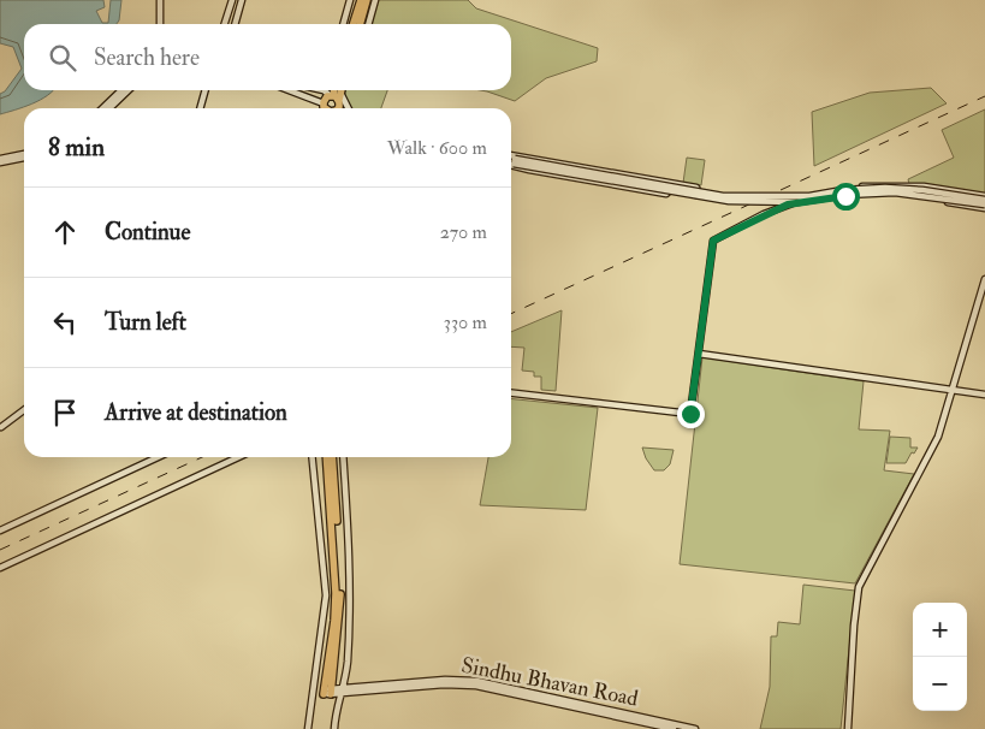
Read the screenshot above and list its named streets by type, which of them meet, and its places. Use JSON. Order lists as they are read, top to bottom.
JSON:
{
  "streets": {
    "street": ["Sindhu Bhavan Road"]
  },
  "page": {
    "search": "Search here",
    "heading": ["8 min", "Walk · 600 m"],
    "list": [
      ["Continue", "270 m"],
      ["Turn left", "330 m"],
      "Arrive at destination"
    ],
    "map_buttons": ["+", "−"]
  }
}
